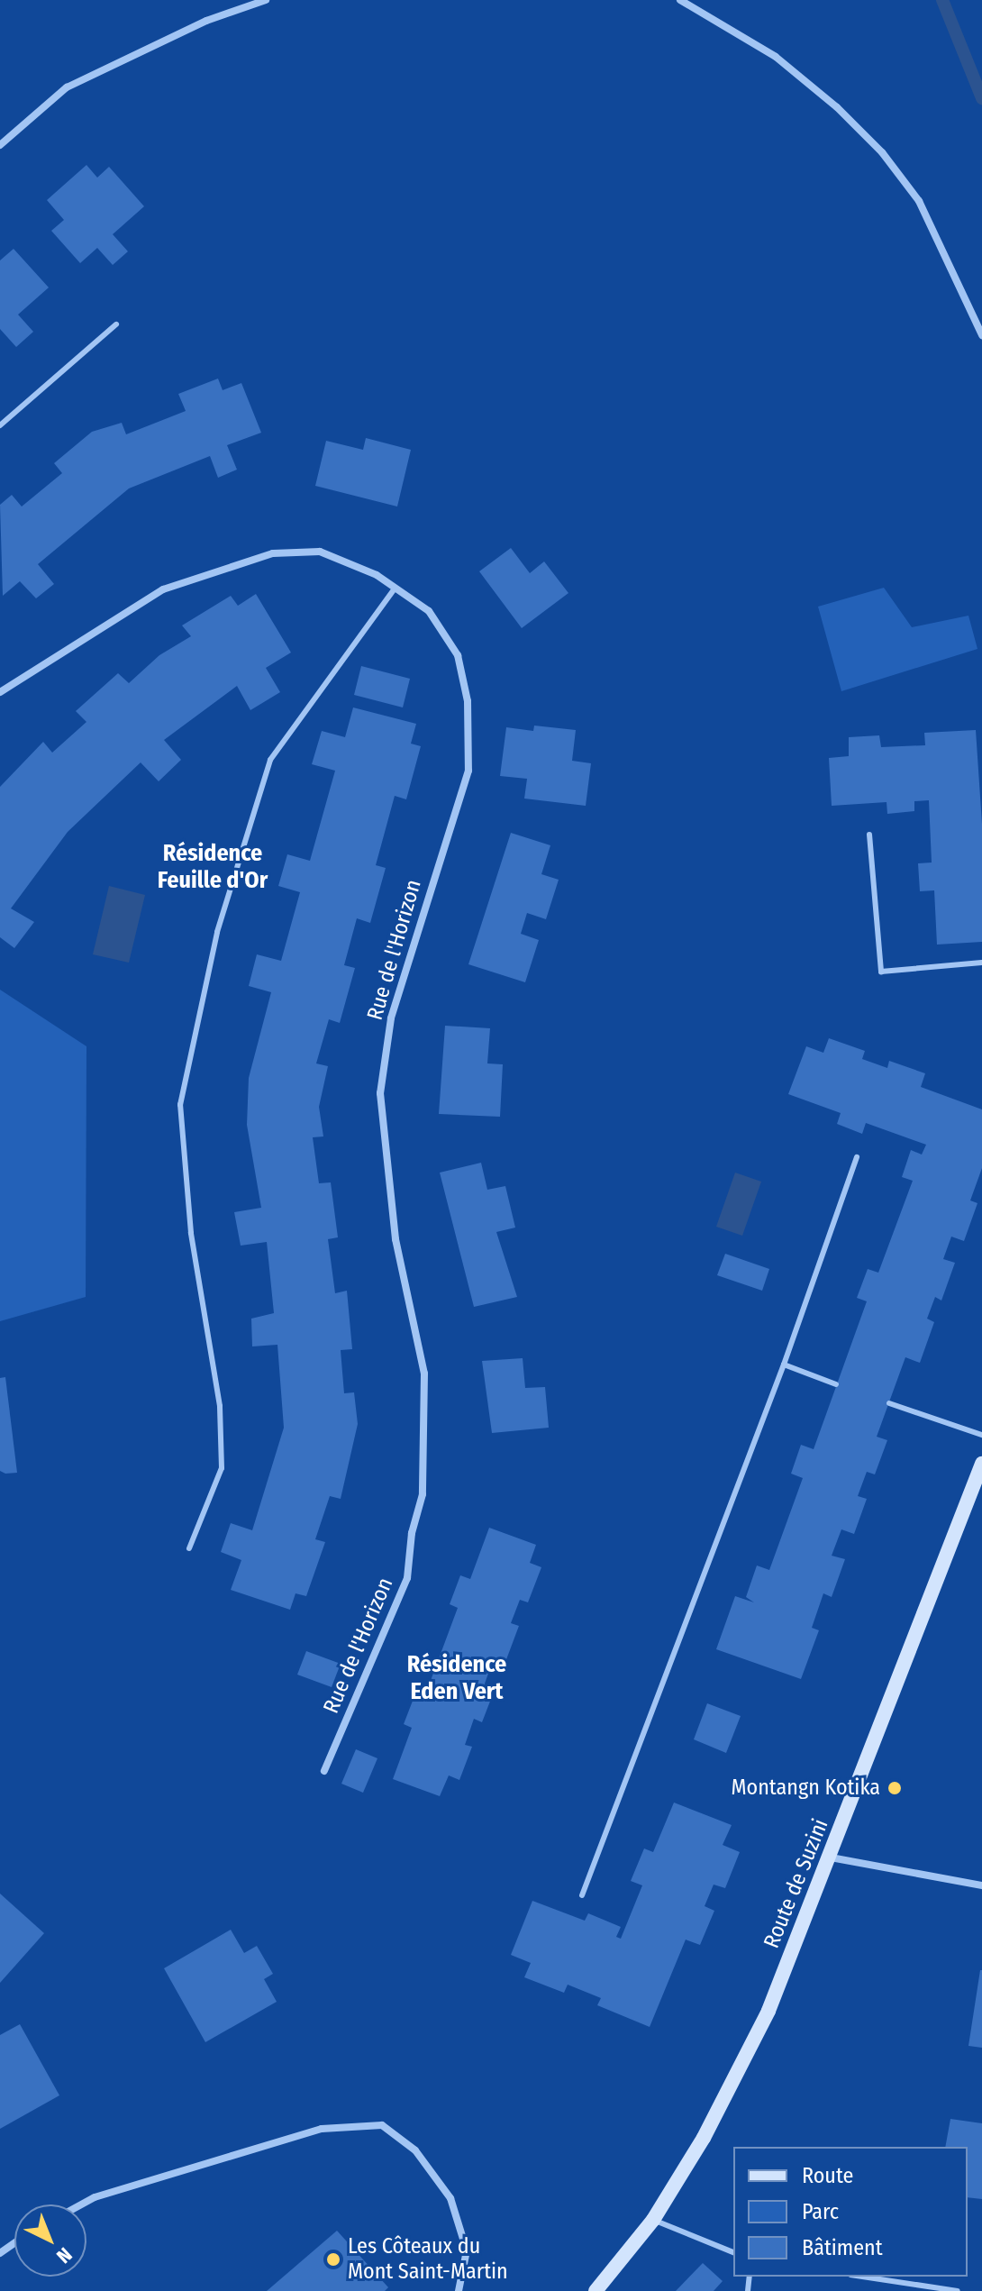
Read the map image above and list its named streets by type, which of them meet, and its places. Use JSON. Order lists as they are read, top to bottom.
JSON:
{
  "streets": {
    "street": ["Rue de l'Horizon", "Route de Suzini"]
  },
  "districts": ["Résidence Feuille d'Or", "Résidence Eden Vert"],
  "places": ["Montangn Kotika", "Les Côteaux du Mont Saint-Martin"],
  "legend": ["Route", "Parc", "Bâtiment"],
  "north": "bottom right"
}
